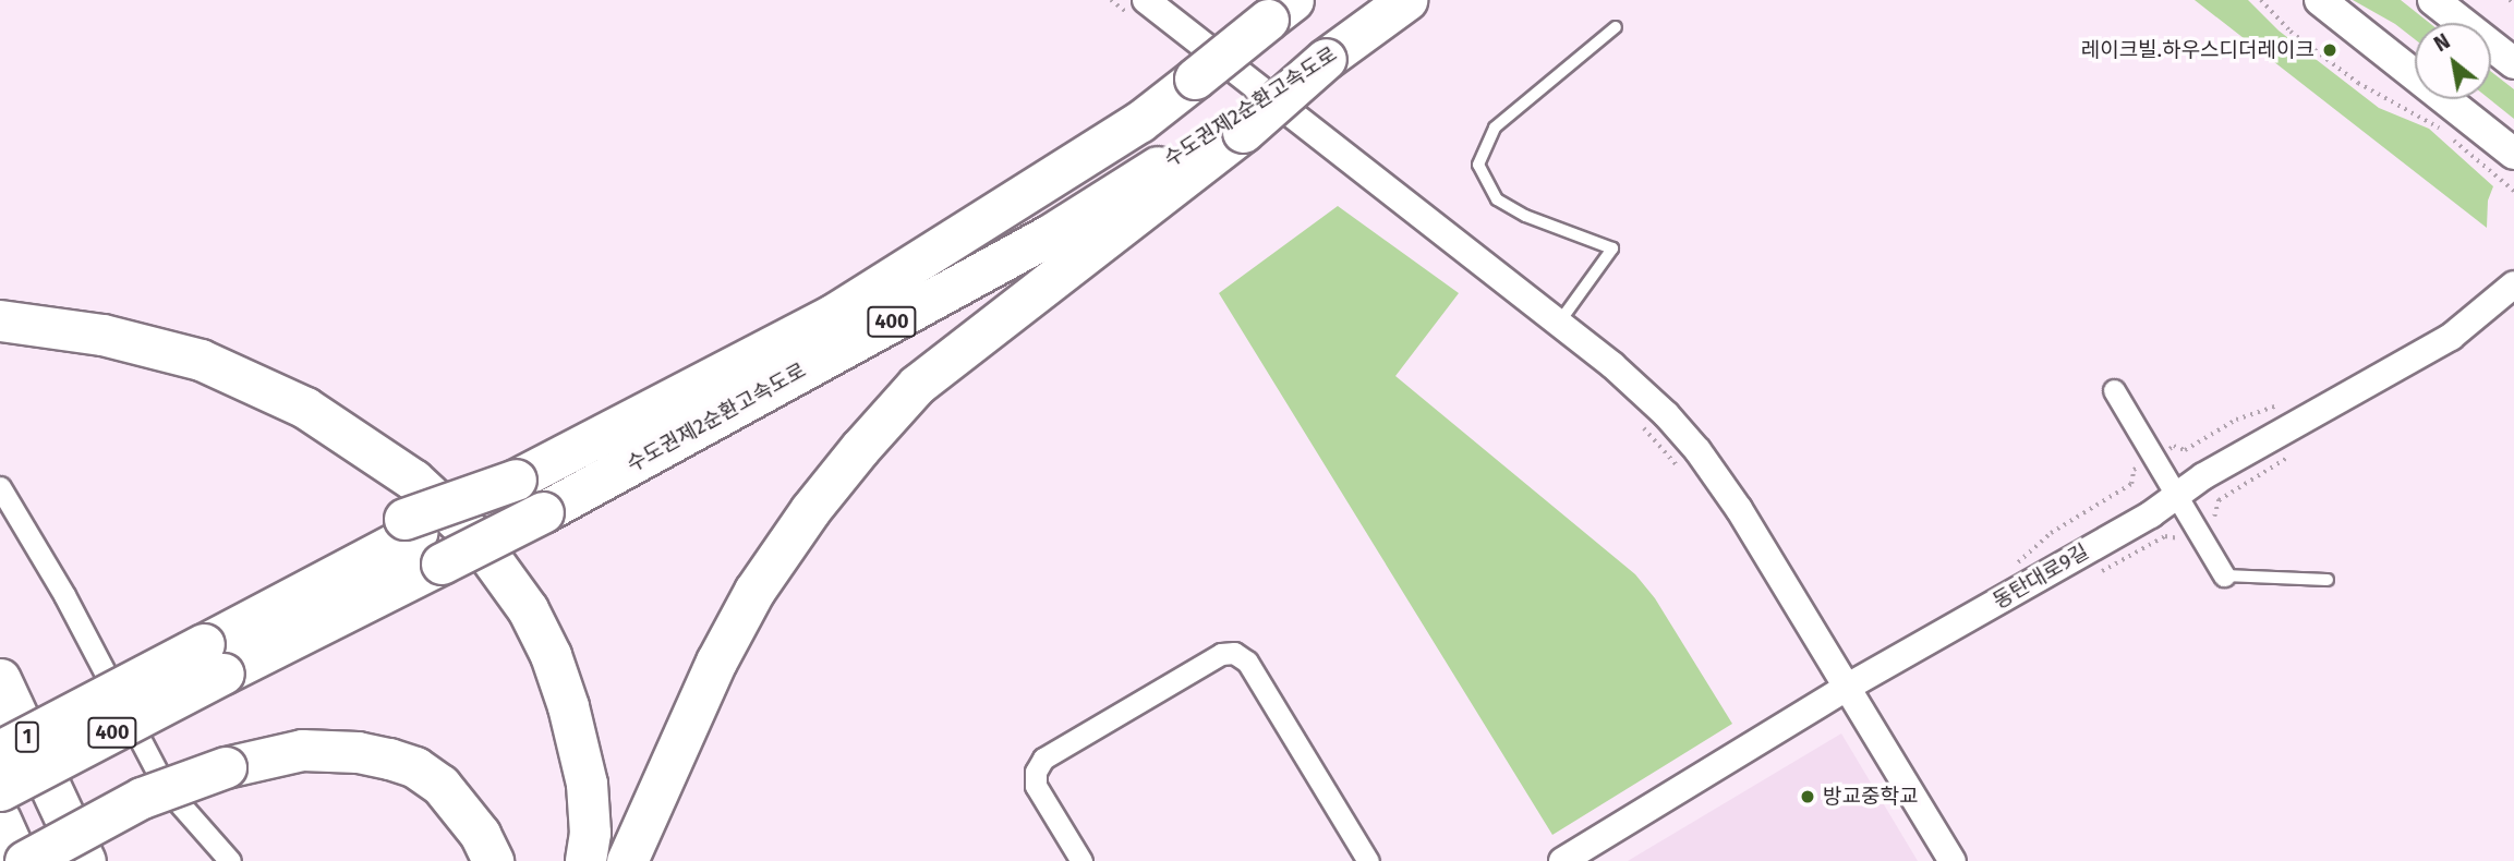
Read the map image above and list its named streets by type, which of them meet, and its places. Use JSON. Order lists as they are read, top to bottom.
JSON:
{
  "streets": {
    "highway": ["수도권제2순환고속도로", "400", "1"],
    "street": ["동탄대로9길"]
  },
  "places": ["레이크빌.하우스디더레이크", "방교중학교"],
  "north": "top left"
}
